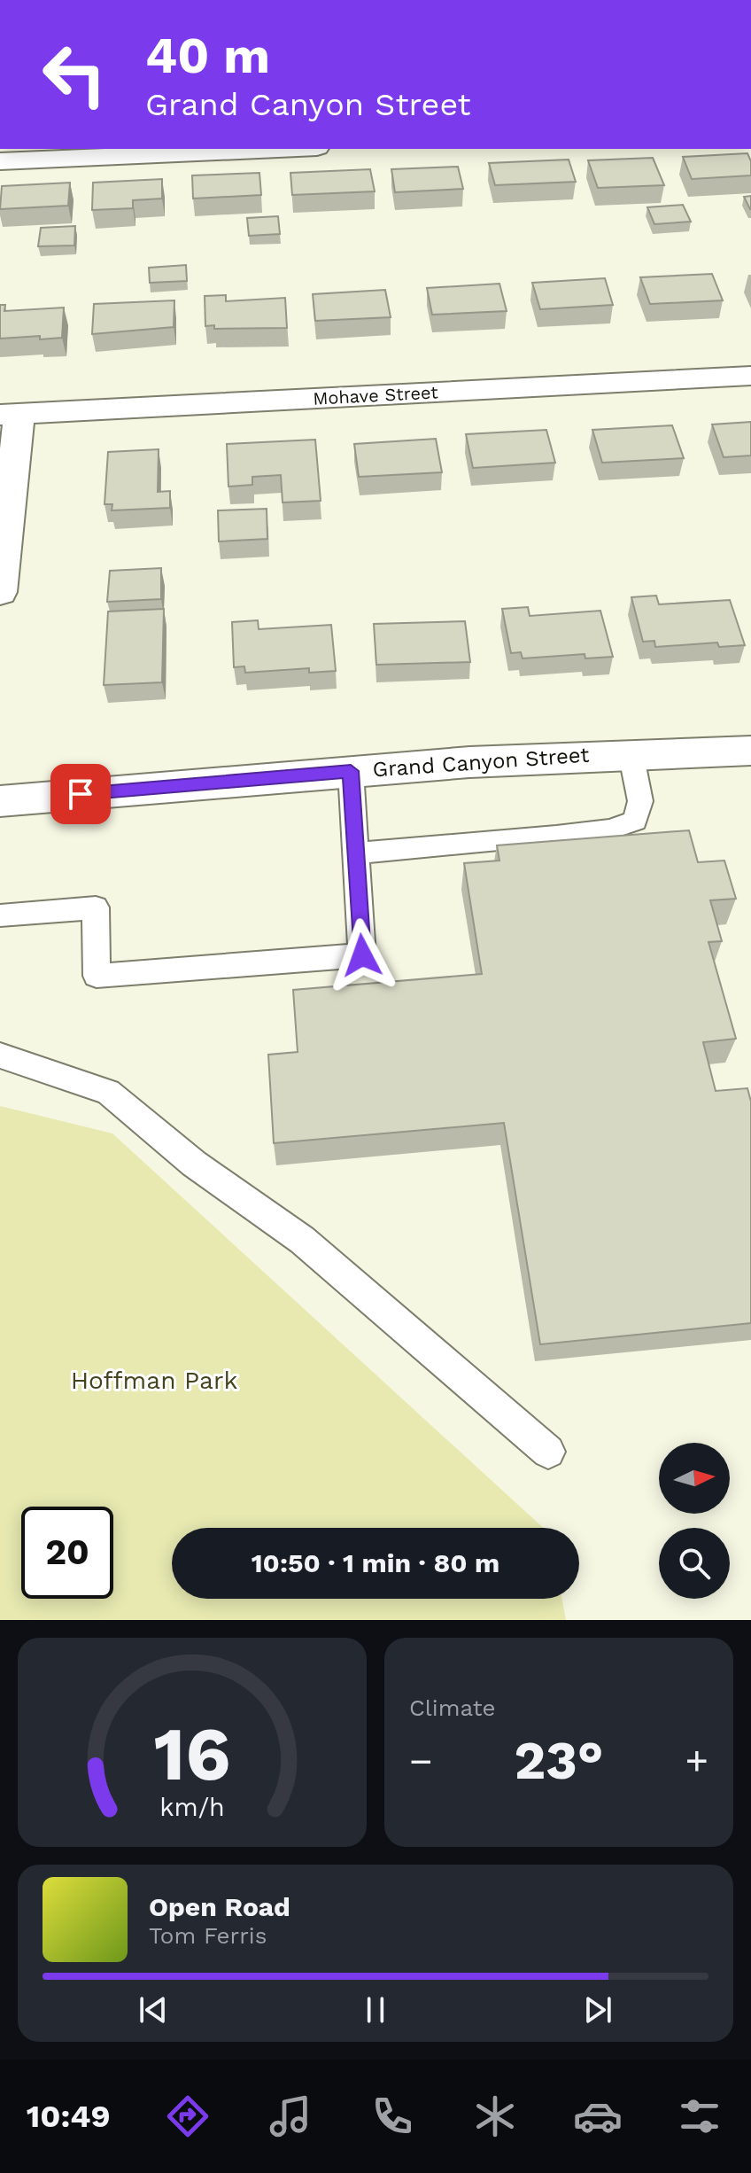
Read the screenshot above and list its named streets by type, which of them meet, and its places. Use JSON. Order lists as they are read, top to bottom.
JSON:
{
  "streets": {
    "street": ["Mohave Street", "Grand Canyon Street"]
  },
  "parks": ["Hoffman Park"],
  "north": "right",
  "page": {
    "turn": ["40 m", "Grand Canyon Street"],
    "limit": "20",
    "trip": "10:50 · 1 min · 80 m",
    "tile": "Climate",
    "heat": ["−", "23°", "+"],
    "song": ["Open Road", "Tom Ferris"],
    "tabs": "10:49",
    "gauge": ["16", "km/h"]
  }
}
